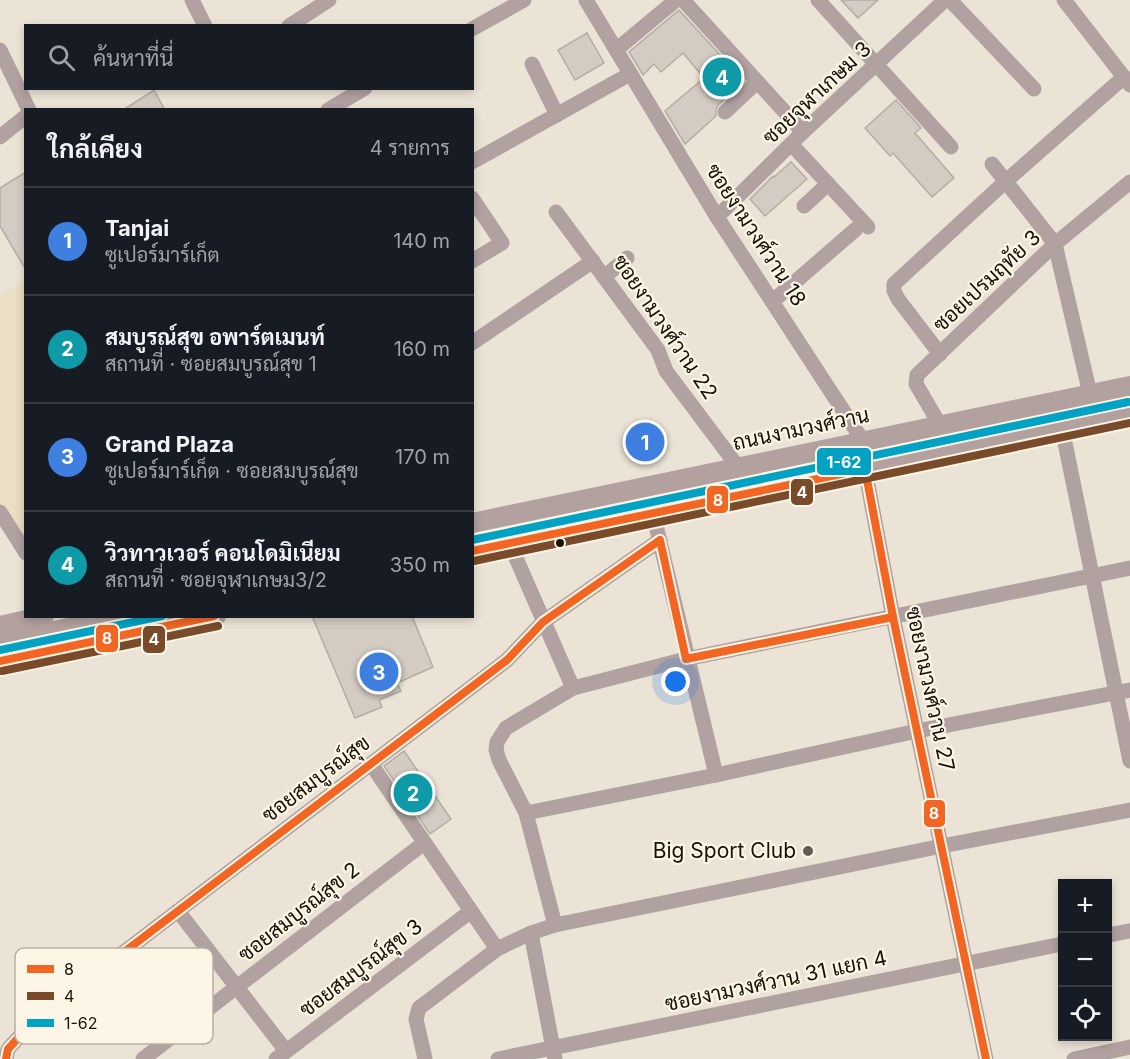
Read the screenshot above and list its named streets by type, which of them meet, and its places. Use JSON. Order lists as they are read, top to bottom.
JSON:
{
  "streets": {
    "main road": ["ถนนงามวงศ์วาน"],
    "street": [
      "ซอยจุฬาเกษม 3",
      "ซอยงามวงศ์วาน 18",
      "ซอยเปรมฤทัย 3",
      "ซอยงามวงศ์วาน 22",
      "ซอยงามวงศ์วาน 27",
      "ซอยสมบูรณ์สุข",
      "ซอยสมบูรณ์สุข 2",
      "ซอยสมบูรณ์สุข 3",
      "ซอยงามวงศ์วาน 31 แยก 4"
    ]
  },
  "crossings": [
    ["ซอยจุฬาเกษม 3", "ซอยงามวงศ์วาน 18"],
    ["ซอยงามวงศ์วาน 18", "ถนนงามวงศ์วาน"],
    ["ซอยเปรมฤทัย 3", "ถนนงามวงศ์วาน"],
    ["ซอยงามวงศ์วาน 22", "ถนนงามวงศ์วาน"],
    ["ซอยงามวงศ์วาน 27", "ซอยงามวงศ์วาน 31 แยก 4"]
  ],
  "places": ["Big Sport Club"],
  "lines": ["transit line 1-62", "transit line 4", "transit line 8"],
  "legend": ["8", "4", "1-62"],
  "page": {
    "search": "ค้นหาที่นี่",
    "pins": [
      "4",
      "1",
      "3",
      "2"
    ],
    "heading": ["ใกล้เคียง", "4 รายการ"],
    "list": [
      {
        "mark": "1",
        "name": "Tanjai",
        "note": "ซูเปอร์มาร์เก็ต",
        "value": "140 m"
      },
      {
        "mark": "2",
        "name": "สมบูรณ์สุข อพาร์ตเมนท์",
        "note": "สถานที่ · ซอยสมบูรณ์สุข 1",
        "value": "160 m"
      },
      {
        "mark": "3",
        "name": "Grand Plaza",
        "note": "ซูเปอร์มาร์เก็ต · ซอยสมบูรณ์สุข",
        "value": "170 m"
      },
      {
        "mark": "4",
        "name": "วิวทาวเวอร์ คอนโดมิเนียม",
        "note": "สถานที่ · ซอยจุฬาเกษม3/2",
        "value": "350 m"
      }
    ],
    "map_buttons": ["+", "−"]
  }
}
